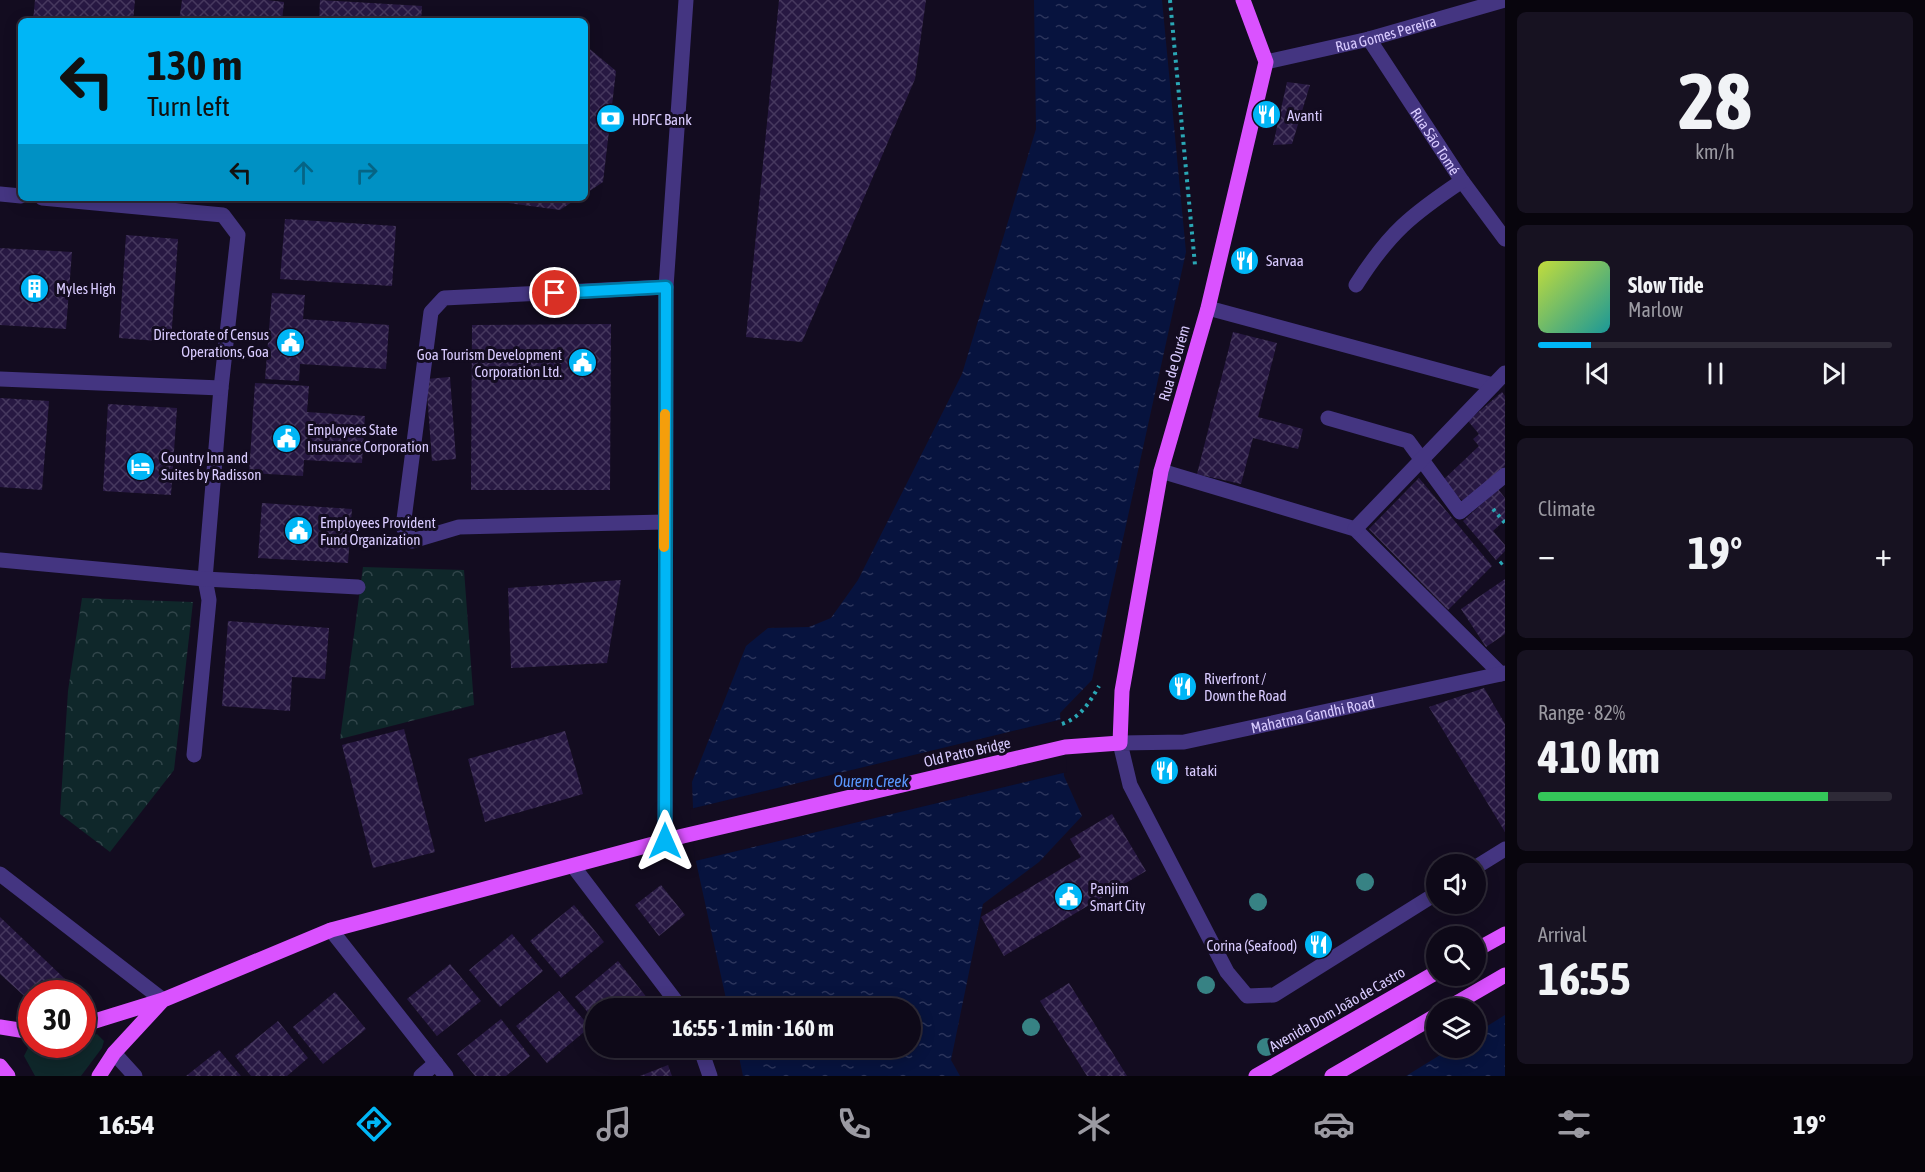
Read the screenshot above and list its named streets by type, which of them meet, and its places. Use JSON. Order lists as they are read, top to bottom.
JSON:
{
  "streets": {
    "main road": ["Rua de Ourém", "Old Patto Bridge", "Avenida Dom João de Castro"],
    "street": ["Rua Gomes Pereira", "Rua São Tomé", "Mahatma Gandhi Road"]
  },
  "crossings": [
    ["Rua Gomes Pereira", "Rua São Tomé"],
    ["Rua Gomes Pereira", "Rua de Ourém"],
    ["Rua de Ourém", "Mahatma Gandhi Road"],
    ["Rua de Ourém", "Old Patto Bridge"],
    ["Mahatma Gandhi Road", "Old Patto Bridge"]
  ],
  "water": ["Ourem Creek"],
  "places": {
    "restaurant": [
      "Avanti",
      "Sarvaa",
      "Riverfront / Down the Road",
      "tataki",
      "Corina (Seafood)"
    ],
    "bank": ["HDFC Bank"],
    "building": ["Myles High"],
    "public building": [
      "Directorate of Census Operations, Goa",
      "Goa Tourism Development Corporation Ltd.",
      "Employees State Insurance Corporation",
      "Employees Provident Fund Organization",
      "Panjim Smart City"
    ],
    "hotel": ["Country Inn and Suites by Radisson"]
  },
  "page": {
    "tile": [
      ["28", "km/h"],
      "Climate",
      ["Range · 82%", "410 km"],
      ["Arrival", "16:55"]
    ],
    "turn": ["130 m", "Turn left"],
    "song": ["Slow Tide", "Marlow"],
    "heat": ["−", "19°", "+"],
    "limit": "30",
    "trip": "16:55 · 1 min · 160 m",
    "tabs": ["16:54", "19°"]
  }
}
